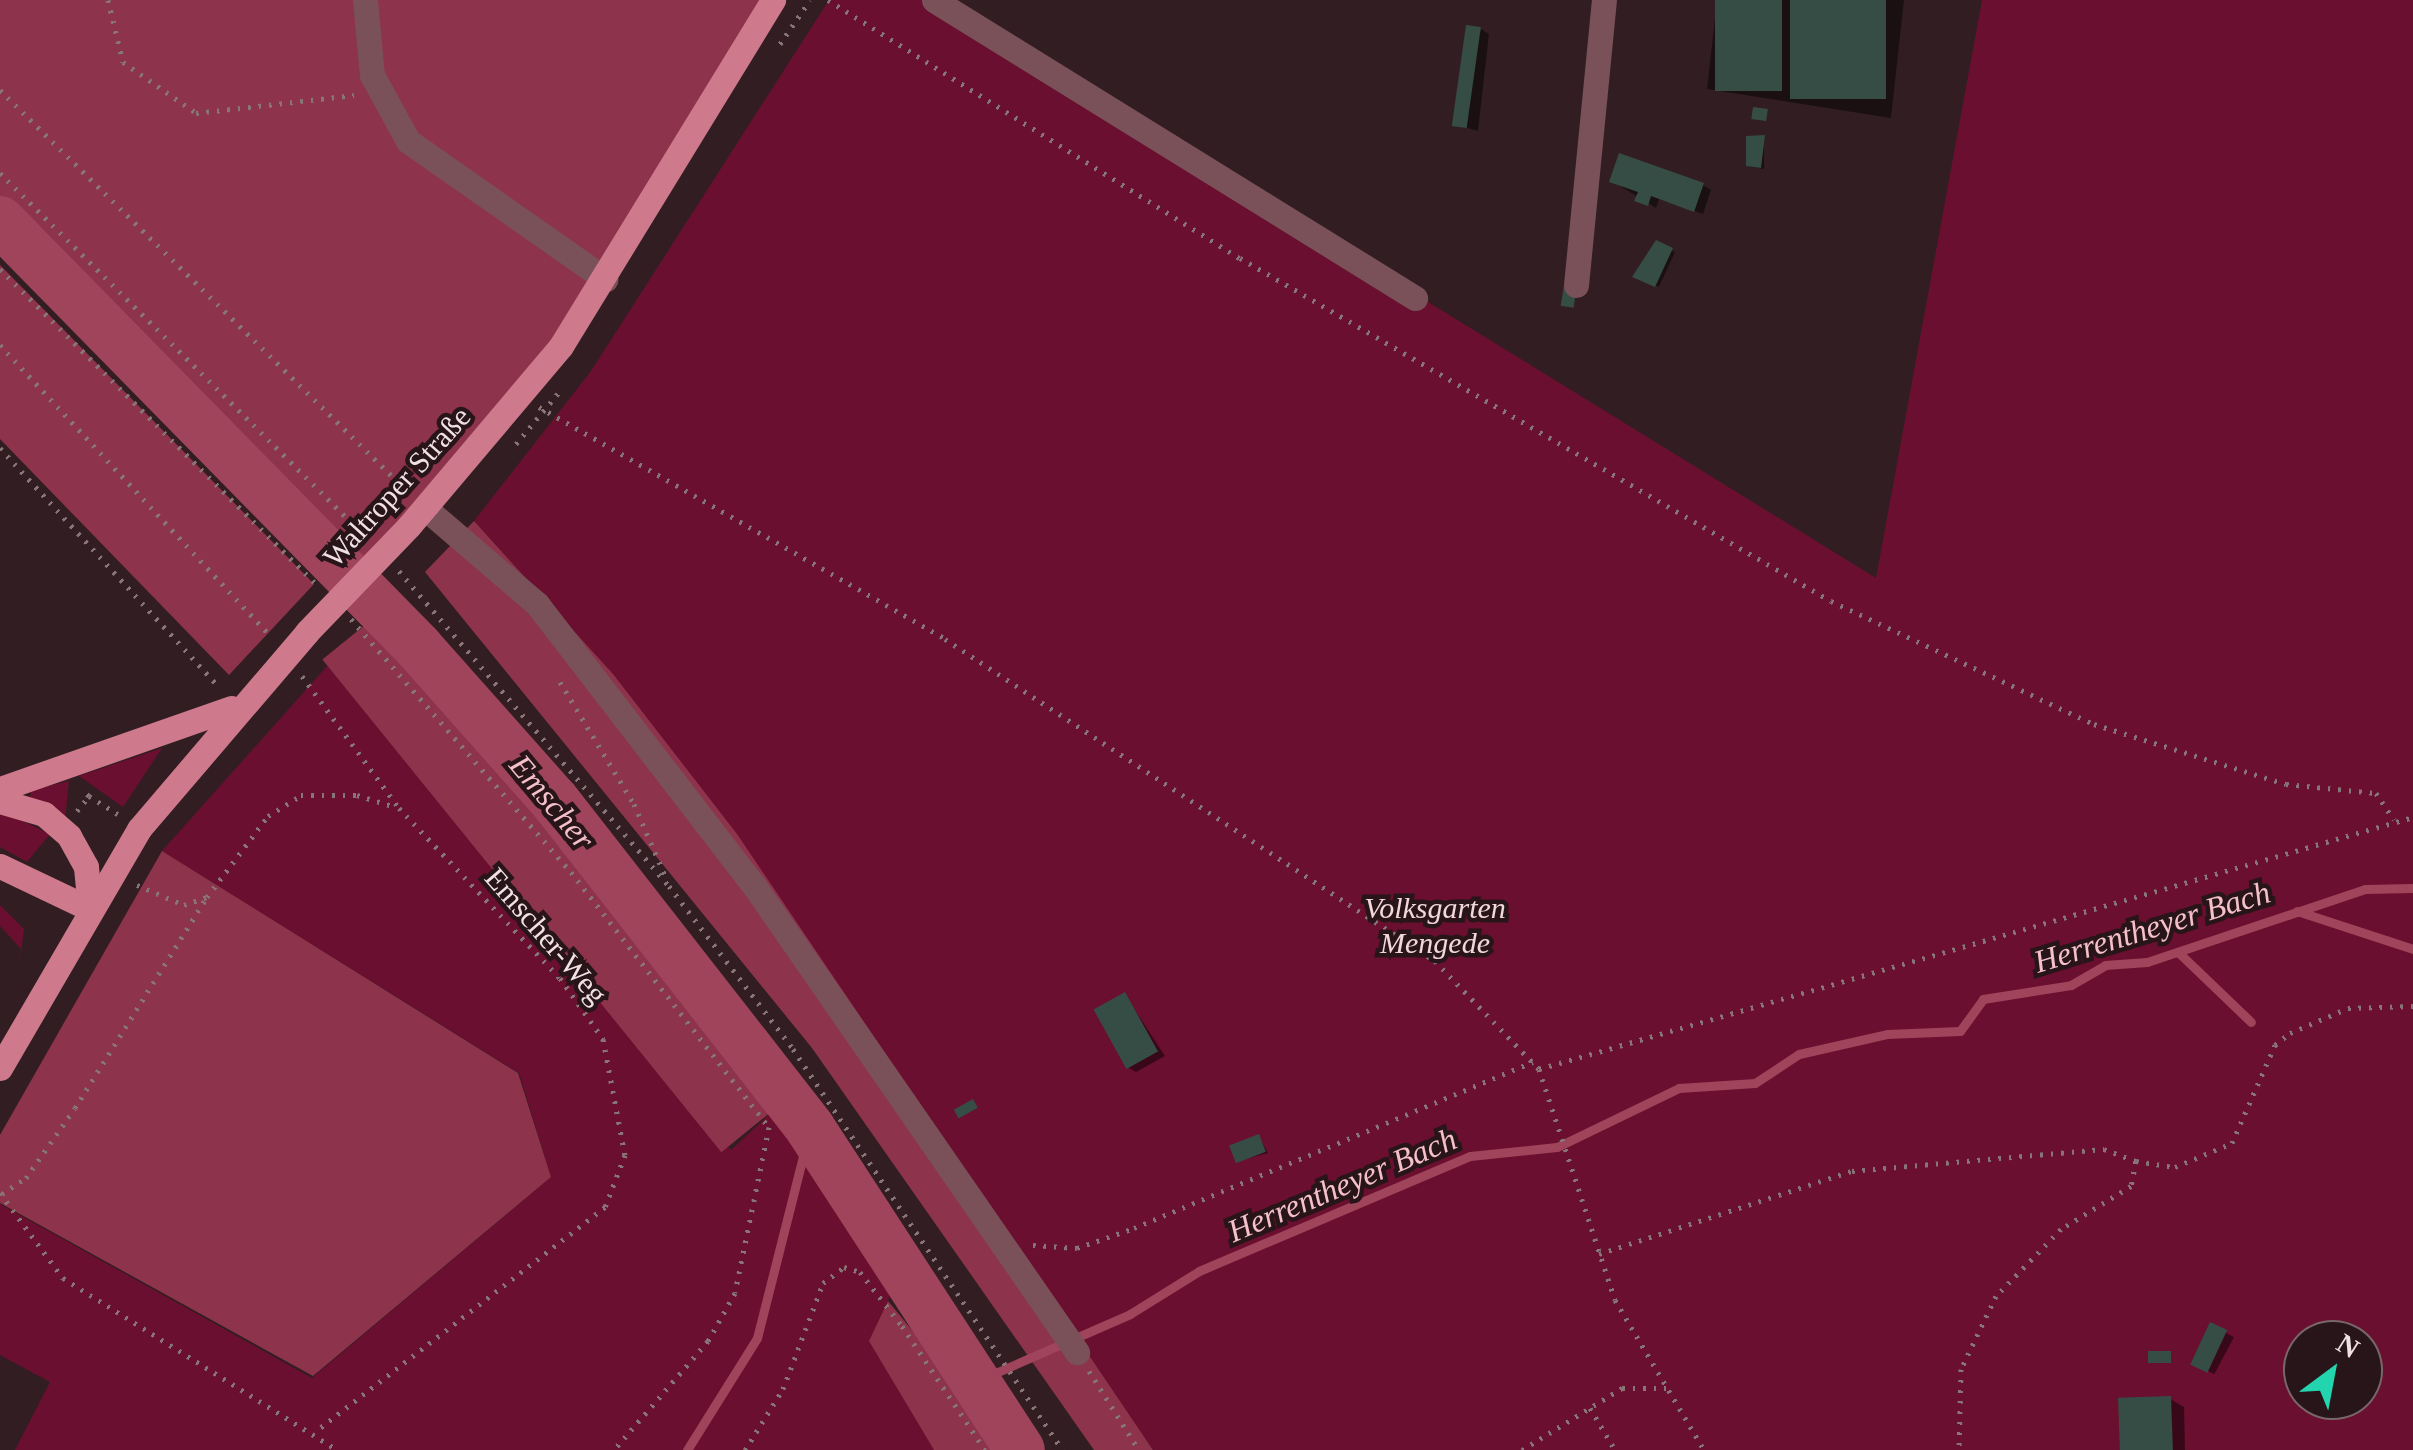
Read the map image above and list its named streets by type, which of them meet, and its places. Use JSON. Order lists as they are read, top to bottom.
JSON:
{
  "streets": {
    "main road": ["Waltroper Straße"],
    "path": ["Emscher-Weg"]
  },
  "crossings": [
    ["Waltroper Straße", "Emscher-Weg"]
  ],
  "water": ["Emscher", "Herrentheyer Bach"],
  "parks": ["Volksgarten Mengede"],
  "north": "top right"
}
